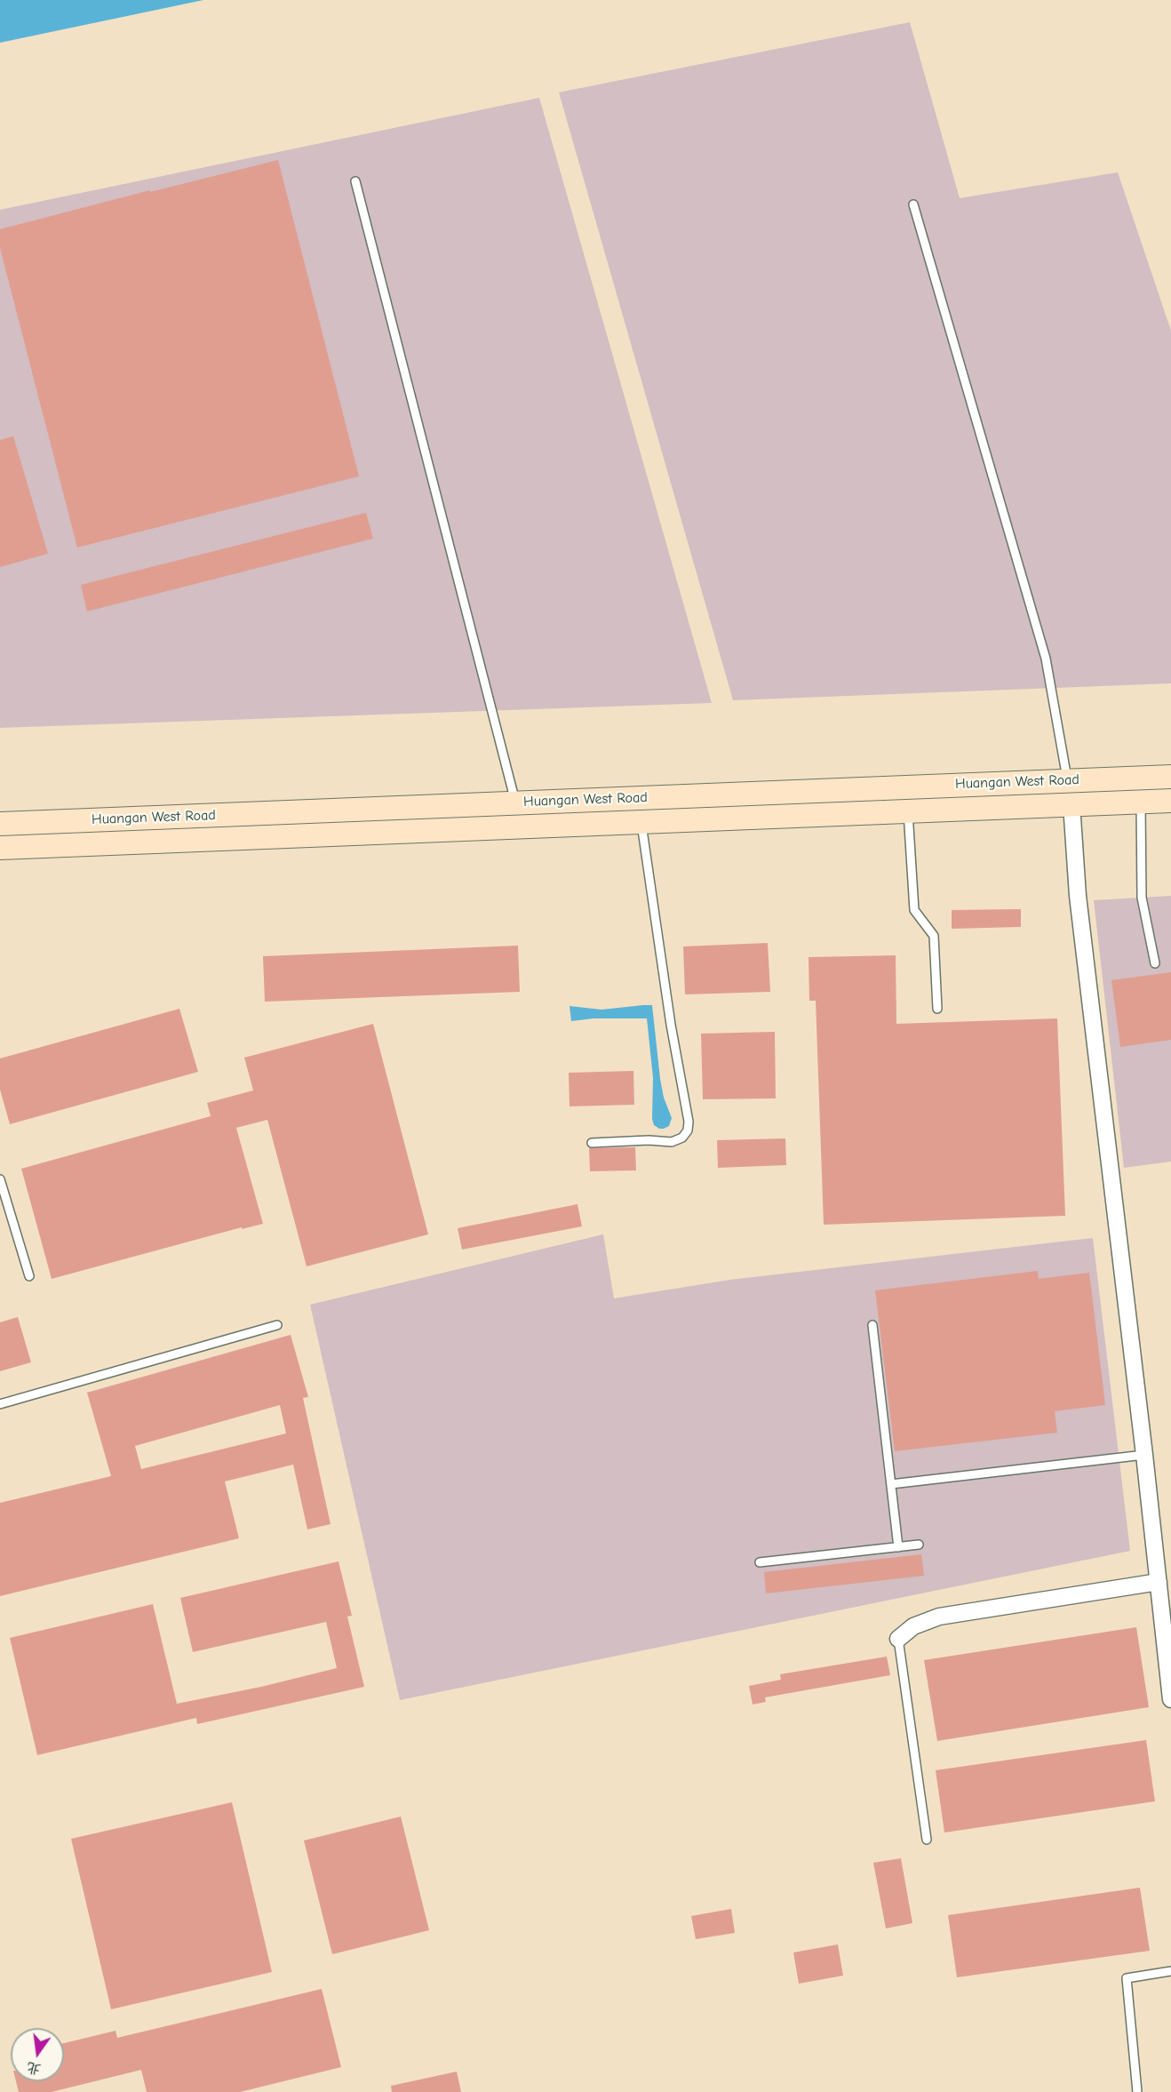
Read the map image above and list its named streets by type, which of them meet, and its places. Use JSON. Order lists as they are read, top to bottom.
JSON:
{
  "streets": {
    "street": ["Huangan West Road"]
  },
  "north": "bottom"
}
